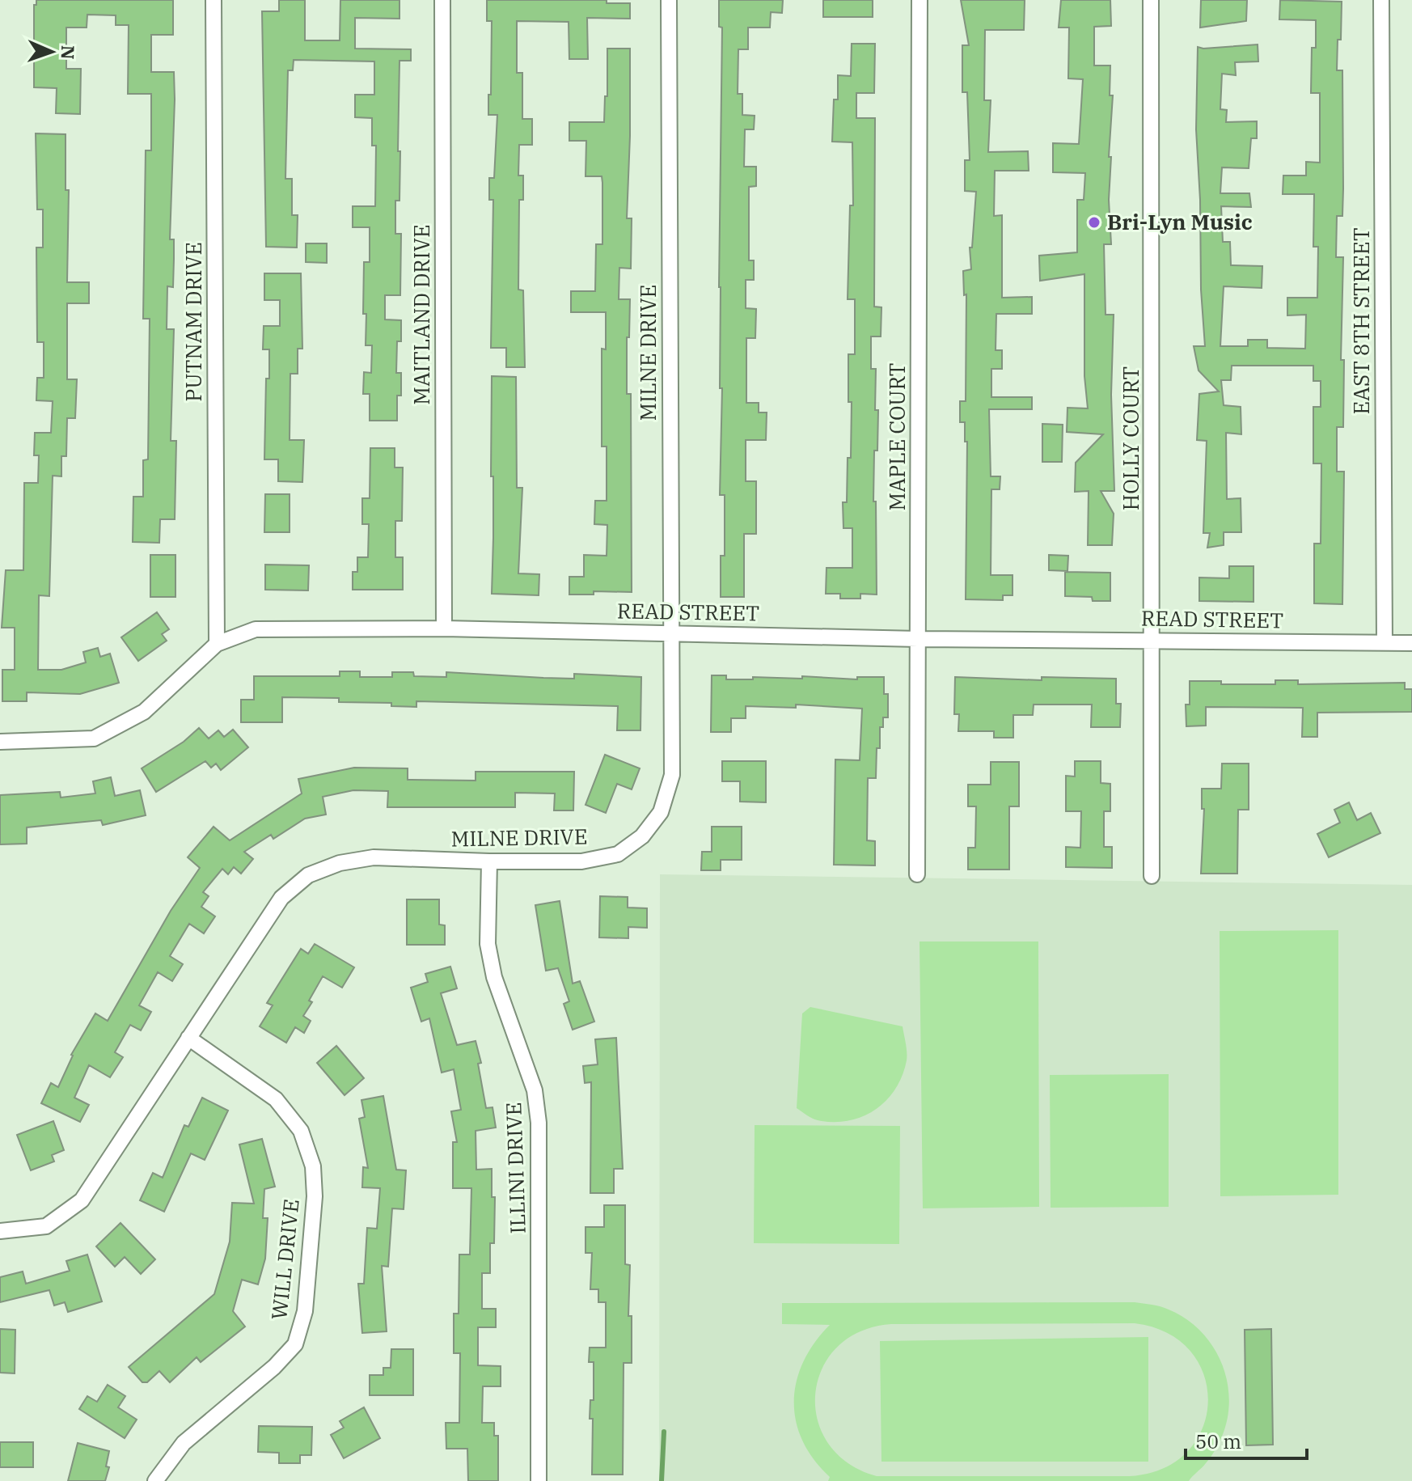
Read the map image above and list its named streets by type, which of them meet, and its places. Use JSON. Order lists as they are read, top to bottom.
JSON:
{
  "streets": {
    "street": [
      "MAITLAND DRIVE",
      "EAST 8TH STREET",
      "PUTNAM DRIVE",
      "MILNE DRIVE",
      "MAPLE COURT",
      "HOLLY COURT",
      "READ STREET",
      "ILLINI DRIVE",
      "WILL DRIVE"
    ]
  },
  "crossings": [
    ["MAITLAND DRIVE", "READ STREET"],
    ["EAST 8TH STREET", "READ STREET"],
    ["PUTNAM DRIVE", "READ STREET"],
    ["MILNE DRIVE", "READ STREET"],
    ["MILNE DRIVE", "ILLINI DRIVE"],
    ["MILNE DRIVE", "WILL DRIVE"],
    ["MAPLE COURT", "READ STREET"],
    ["HOLLY COURT", "READ STREET"]
  ],
  "places": ["Bri-Lyn Music"],
  "scale_bar": "50 m",
  "north": "right"
}
